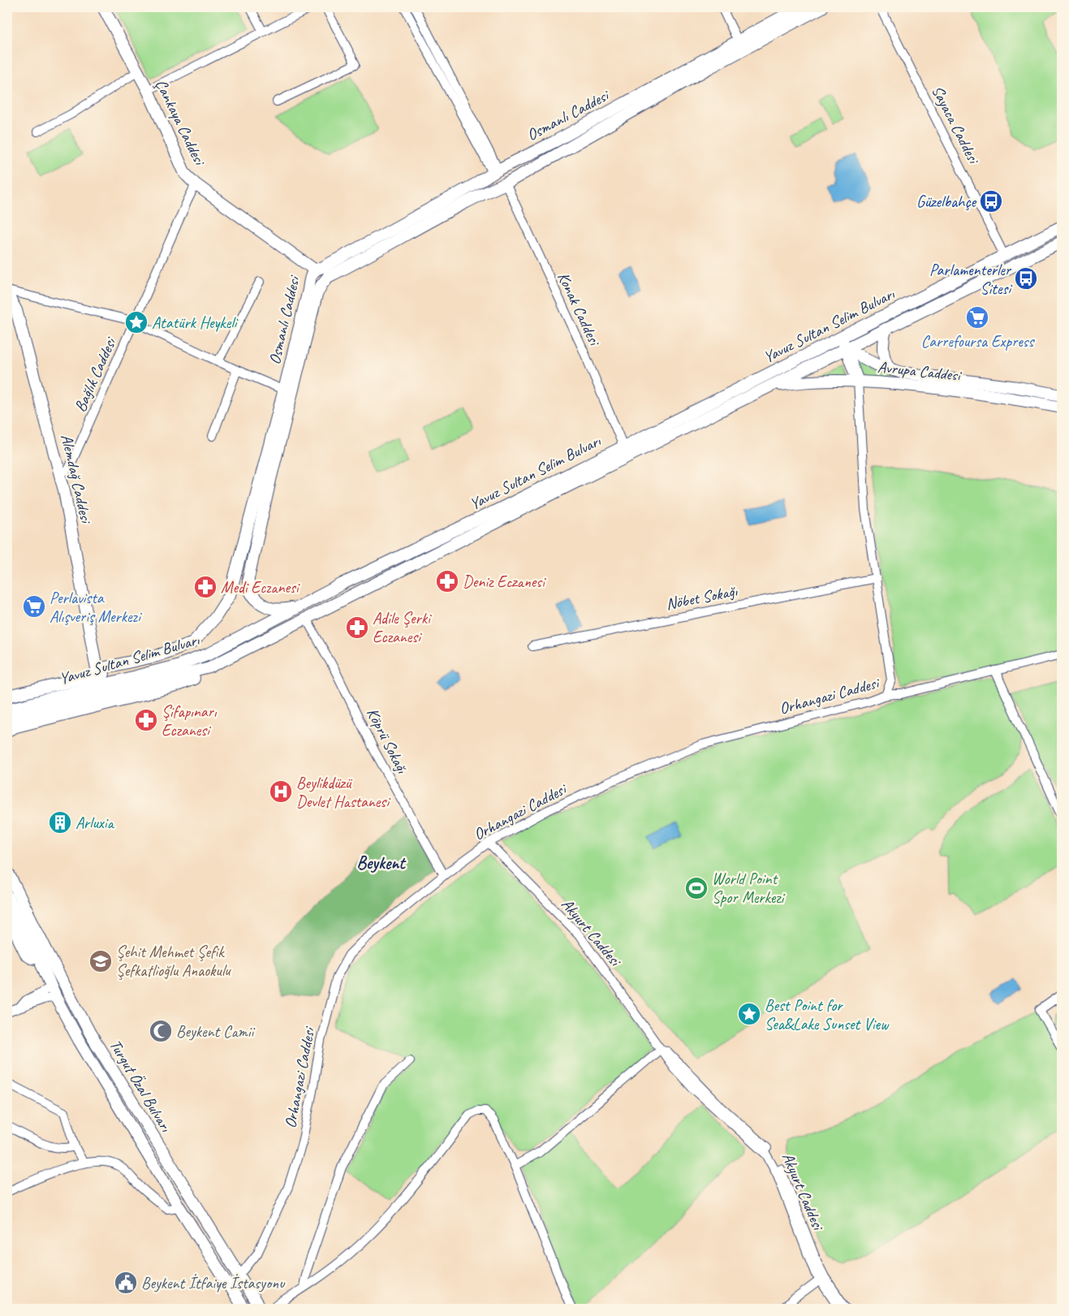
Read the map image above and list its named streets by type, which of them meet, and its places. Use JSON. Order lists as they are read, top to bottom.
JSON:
{
  "streets": {
    "main road": [
      "Osmanlı Caddesi",
      "Çankaya Caddesi",
      "Yavuz Sultan Selim Bulvarı",
      "Avrupa Caddesi",
      "Alemdağ Caddesi",
      "Turgut Özal Bulvarı"
    ],
    "street": [
      "Sayaca Caddesi",
      "Konak Caddesi",
      "Bağlık Caddesi",
      "Nöbet Sokağı",
      "Orhangazi Caddesi",
      "Köprü Sokağı",
      "Akyurt Caddesi"
    ]
  },
  "crossings": [
    ["Osmanlı Caddesi", "Çankaya Caddesi"],
    ["Osmanlı Caddesi", "Konak Caddesi"],
    ["Osmanlı Caddesi", "Yavuz Sultan Selim Bulvarı"],
    ["Osmanlı Caddesi", "Alemdağ Caddesi"],
    ["Sayaca Caddesi", "Yavuz Sultan Selim Bulvarı"],
    ["Konak Caddesi", "Yavuz Sultan Selim Bulvarı"],
    ["Yavuz Sultan Selim Bulvarı", "Avrupa Caddesi"],
    ["Yavuz Sultan Selim Bulvarı", "Köprü Sokağı"],
    ["Bağlık Caddesi", "Alemdağ Caddesi"],
    ["Orhangazi Caddesi", "Köprü Sokağı"],
    ["Orhangazi Caddesi", "Akyurt Caddesi"],
    ["Orhangazi Caddesi", "Turgut Özal Bulvarı"]
  ],
  "districts": ["Beykent"],
  "places": {
    "bus stop": ["Güzelbahçe", "Parlamenterler Sitesi"],
    "supermarket": ["Carrefoursa Express", "Perlavista Alışveriş Merkezi"],
    "place": ["Atatürk Heykeli", "Best Point for Sea&Lake Sunset View"],
    "pharmacy": [
      "Deniz Eczanesi",
      "Medi Eczanesi",
      "Adile Şerki Eczanesi",
      "Şifapınarı Eczanesi"
    ],
    "hospital": ["Beylikdüzü Devlet Hastanesi"],
    "building": ["Arluxia"],
    "sports": ["World Point Spor Merkezi"],
    "school or university": ["Şehit Mehmet Şefik Şefkatlioğlu Anaokulu"],
    "mosque": ["Beykent Camii"],
    "public building": ["Beykent İtfaiye İstasyonu"]
  }
}
